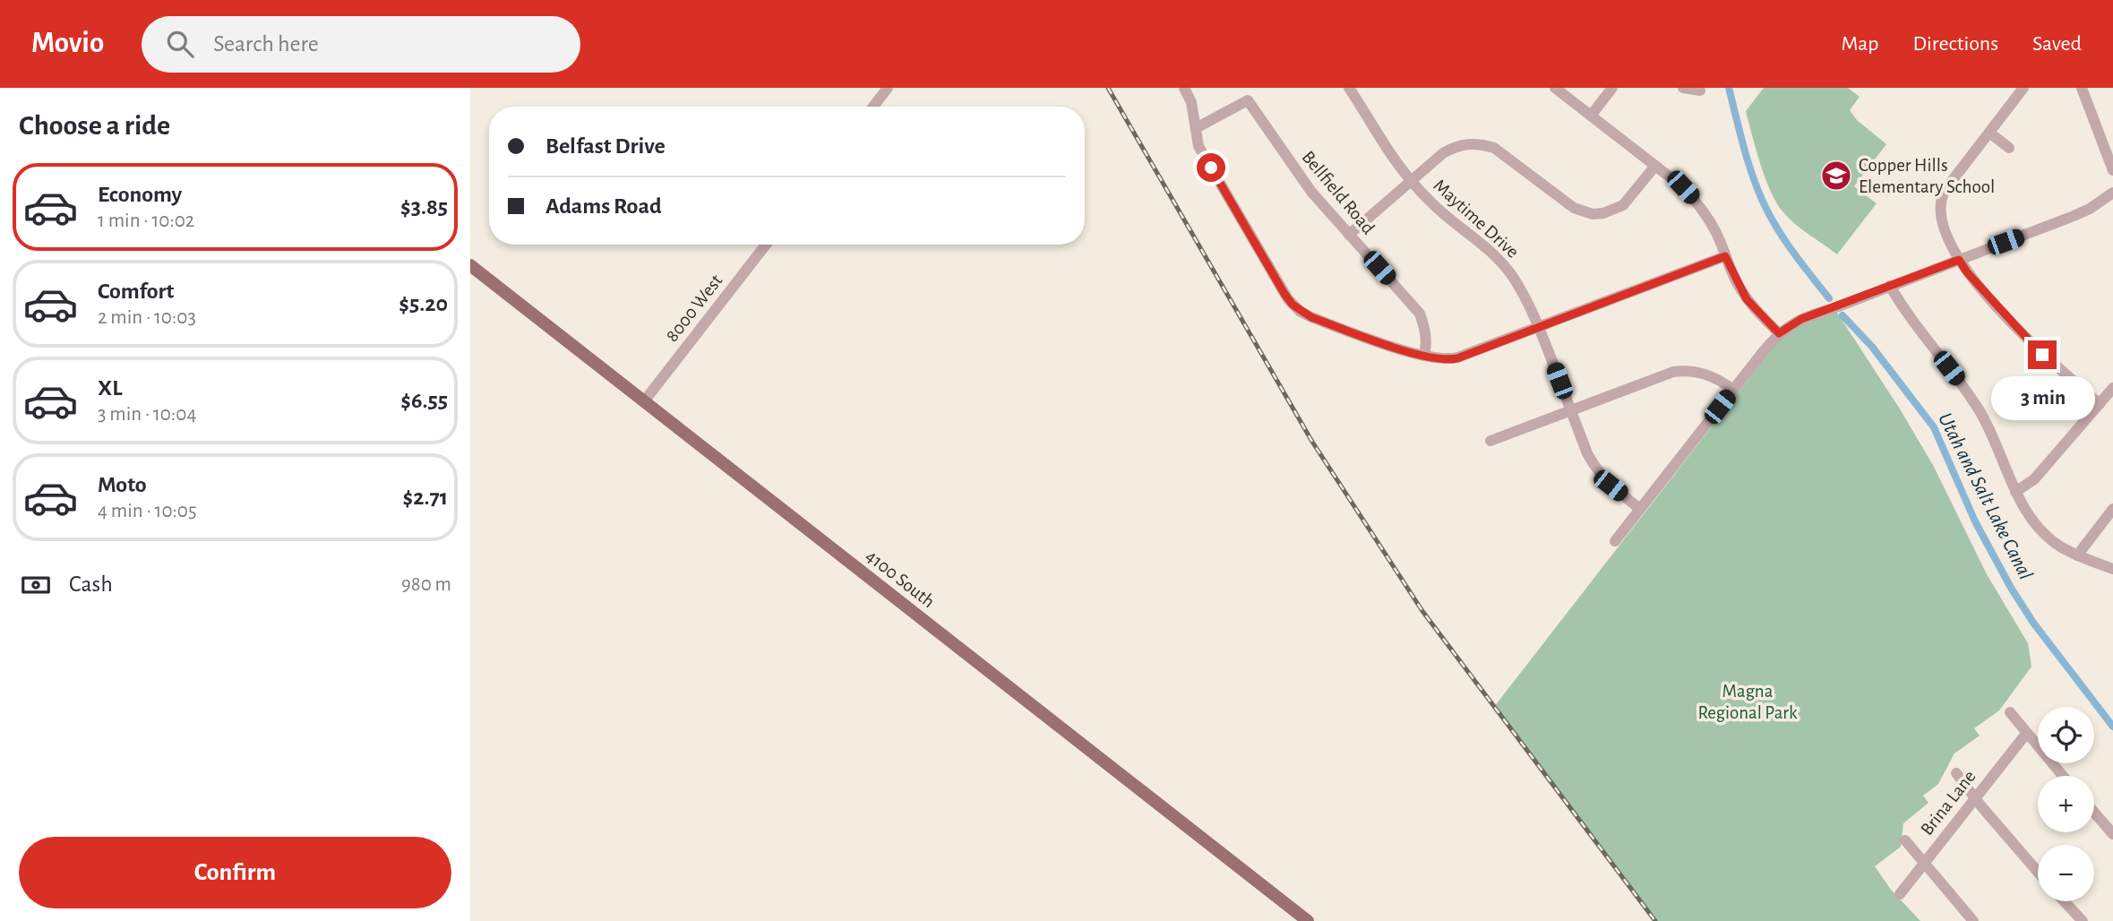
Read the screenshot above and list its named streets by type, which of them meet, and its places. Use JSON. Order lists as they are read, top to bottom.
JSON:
{
  "streets": {
    "main road": ["4100 South"],
    "street": [
      "Bellfield Road",
      "Maytime Drive",
      "8000 West",
      "Brina Lane"
    ]
  },
  "crossings": [
    ["8000 West", "4100 South"]
  ],
  "water": ["Utah and Salt Lake Canal"],
  "parks": ["Magna Regional Park"],
  "places": {
    "school or university": ["Copper Hills Elementary School"]
  },
  "page": {
    "header": "Movio",
    "search": "Search here",
    "nav": ["Map", "Directions", "Saved"],
    "heading": "Choose a ride",
    "banner": ["Belfast Drive", "Adams Road"],
    "list": [
      {
        "name": "Economy",
        "note": "1 min · 10:02",
        "value": "$3.85"
      },
      {
        "name": "Comfort",
        "note": "2 min · 10:03",
        "value": "$5.20"
      },
      {
        "name": "XL",
        "note": "3 min · 10:04",
        "value": "$6.55"
      },
      {
        "name": "Moto",
        "note": "4 min · 10:05",
        "value": "$2.71"
      }
    ],
    "bubble": "3 min",
    "pay": ["Cash", "980 m"],
    "map_buttons": ["+", "−"],
    "buttons": "Confirm"
  }
}
